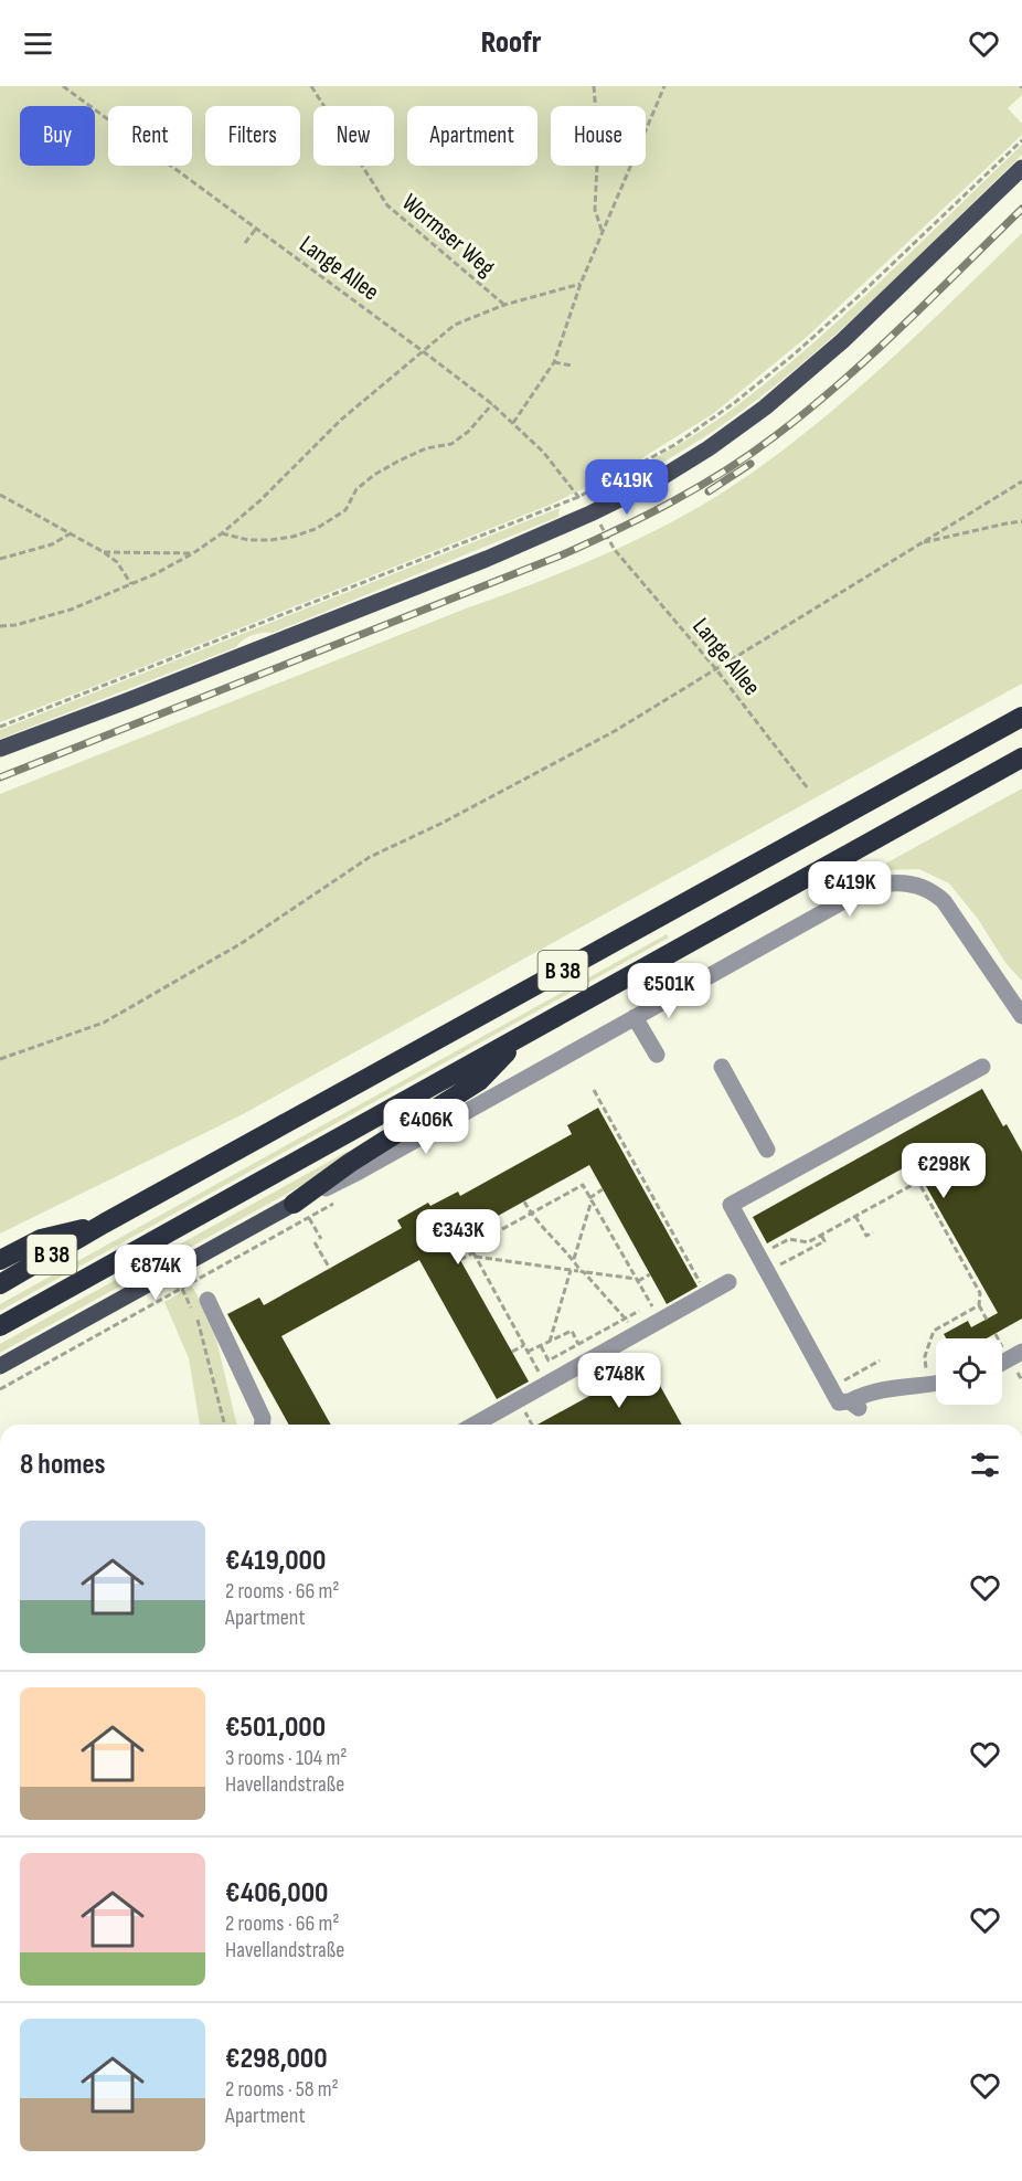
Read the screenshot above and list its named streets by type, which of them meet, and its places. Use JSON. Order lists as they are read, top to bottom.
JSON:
{
  "streets": {
    "highway": ["B 38"],
    "path": ["Wormser Weg", "Lange Allee"]
  },
  "page": {
    "header": "Roofr",
    "chip": [
      "Buy",
      "Rent",
      "Filters",
      "New",
      "Apartment",
      "House"
    ],
    "price": [
      "€419K",
      "€419K",
      "€501K",
      "€406K",
      "€298K",
      "€343K",
      "€874K",
      "€748K"
    ],
    "heading": "8 homes",
    "list": [
      {
        "name": "€419,000",
        "note": "2 rooms · 66 m² · Apartment"
      },
      {
        "name": "€501,000",
        "note": "3 rooms · 104 m² · Havellandstraße"
      },
      {
        "name": "€406,000",
        "note": "2 rooms · 66 m² · Havellandstraße"
      },
      {
        "name": "€298,000",
        "note": "2 rooms · 58 m² · Apartment"
      }
    ]
  }
}
